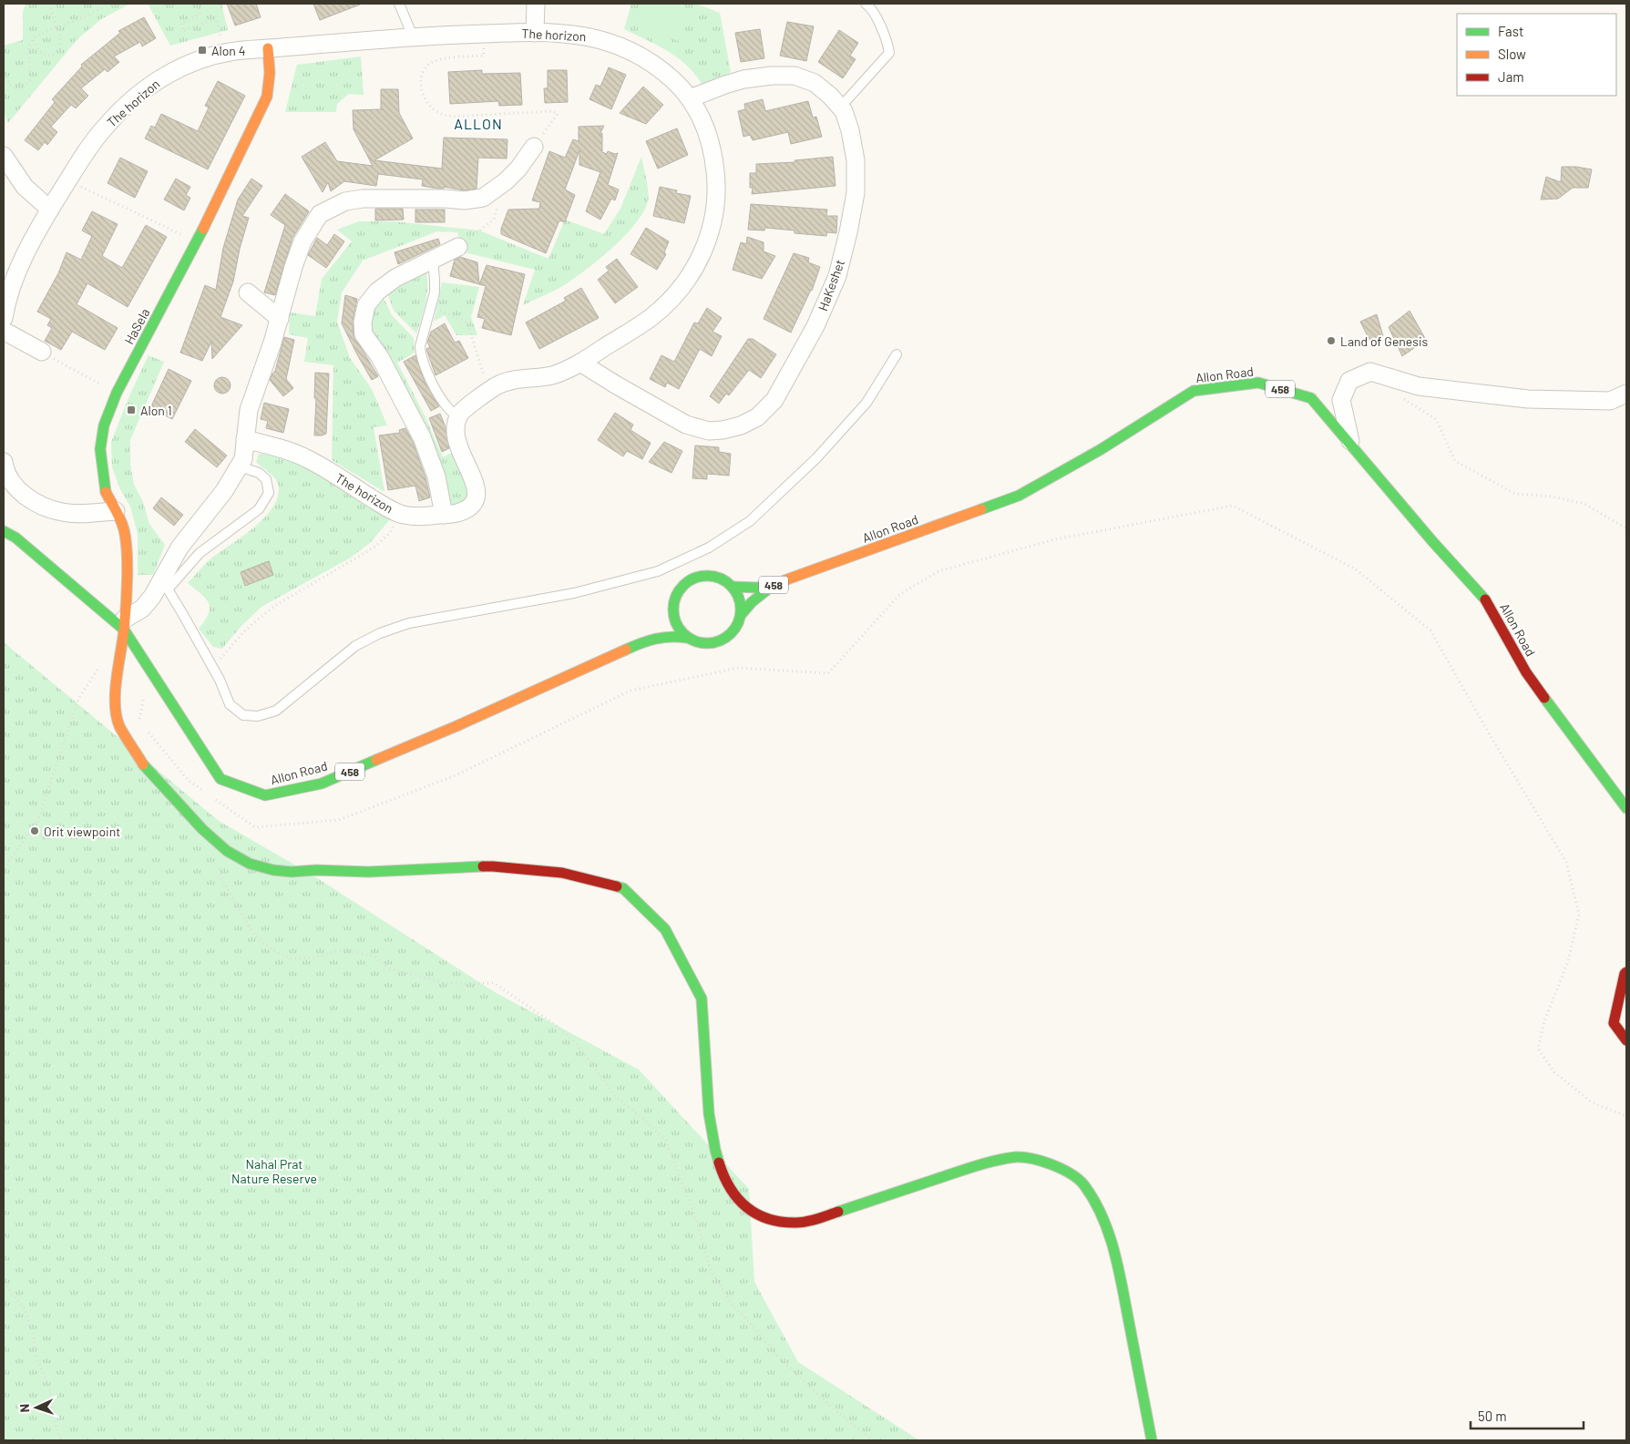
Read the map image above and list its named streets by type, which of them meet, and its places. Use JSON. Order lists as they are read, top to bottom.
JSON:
{
  "streets": {
    "main road": ["HaSela", "Allon Road", "458"],
    "street": ["The horizon", "HaKeshet"]
  },
  "crossings": [
    ["The horizon", "HaKeshet"],
    ["The horizon", "HaSela"],
    ["HaSela", "Allon Road"]
  ],
  "districts": ["ALLON"],
  "parks": ["Nahal Prat Nature Reserve"],
  "places": {
    "transit": ["Alon 4", "Alon 1"],
    "other": ["Land of Genesis", "Orit viewpoint"]
  },
  "legend": ["Fast", "Slow", "Jam"],
  "scale_bar": "50 m",
  "north": "left"
}
